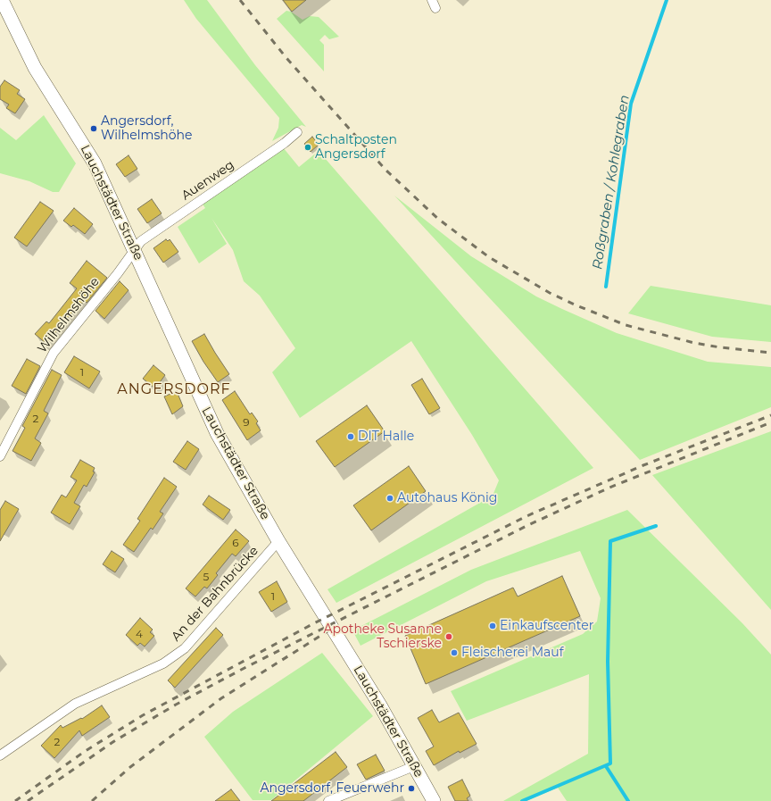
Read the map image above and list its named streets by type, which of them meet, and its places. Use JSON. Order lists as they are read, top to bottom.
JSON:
{
  "streets": {
    "main road": ["Lauchstädter Straße"],
    "street": ["Auenweg", "Wilhelmshöhe", "An der Bahnbrücke"]
  },
  "crossings": [
    ["Auenweg", "Lauchstädter Straße"],
    ["Auenweg", "Wilhelmshöhe"],
    ["Lauchstädter Straße", "Wilhelmshöhe"],
    ["Lauchstädter Straße", "An der Bahnbrücke"]
  ],
  "districts": ["ANGERSDORF"],
  "water": ["Roßgraben / Kohlegraben"],
  "places": [
    "Angersdorf, Wilhelmshöhe",
    "Schaltposten Angersdorf",
    "DIT Halle",
    "Autohaus König",
    "Einkaufscenter",
    "Apotheke Susanne Tschierske",
    "Fleischerei Mauf",
    "Angersdorf, Feuerwehr"
  ],
  "house_numbers": [
    "1",
    "2",
    "9",
    "6",
    "5",
    "1",
    "4",
    "2"
  ]
}
